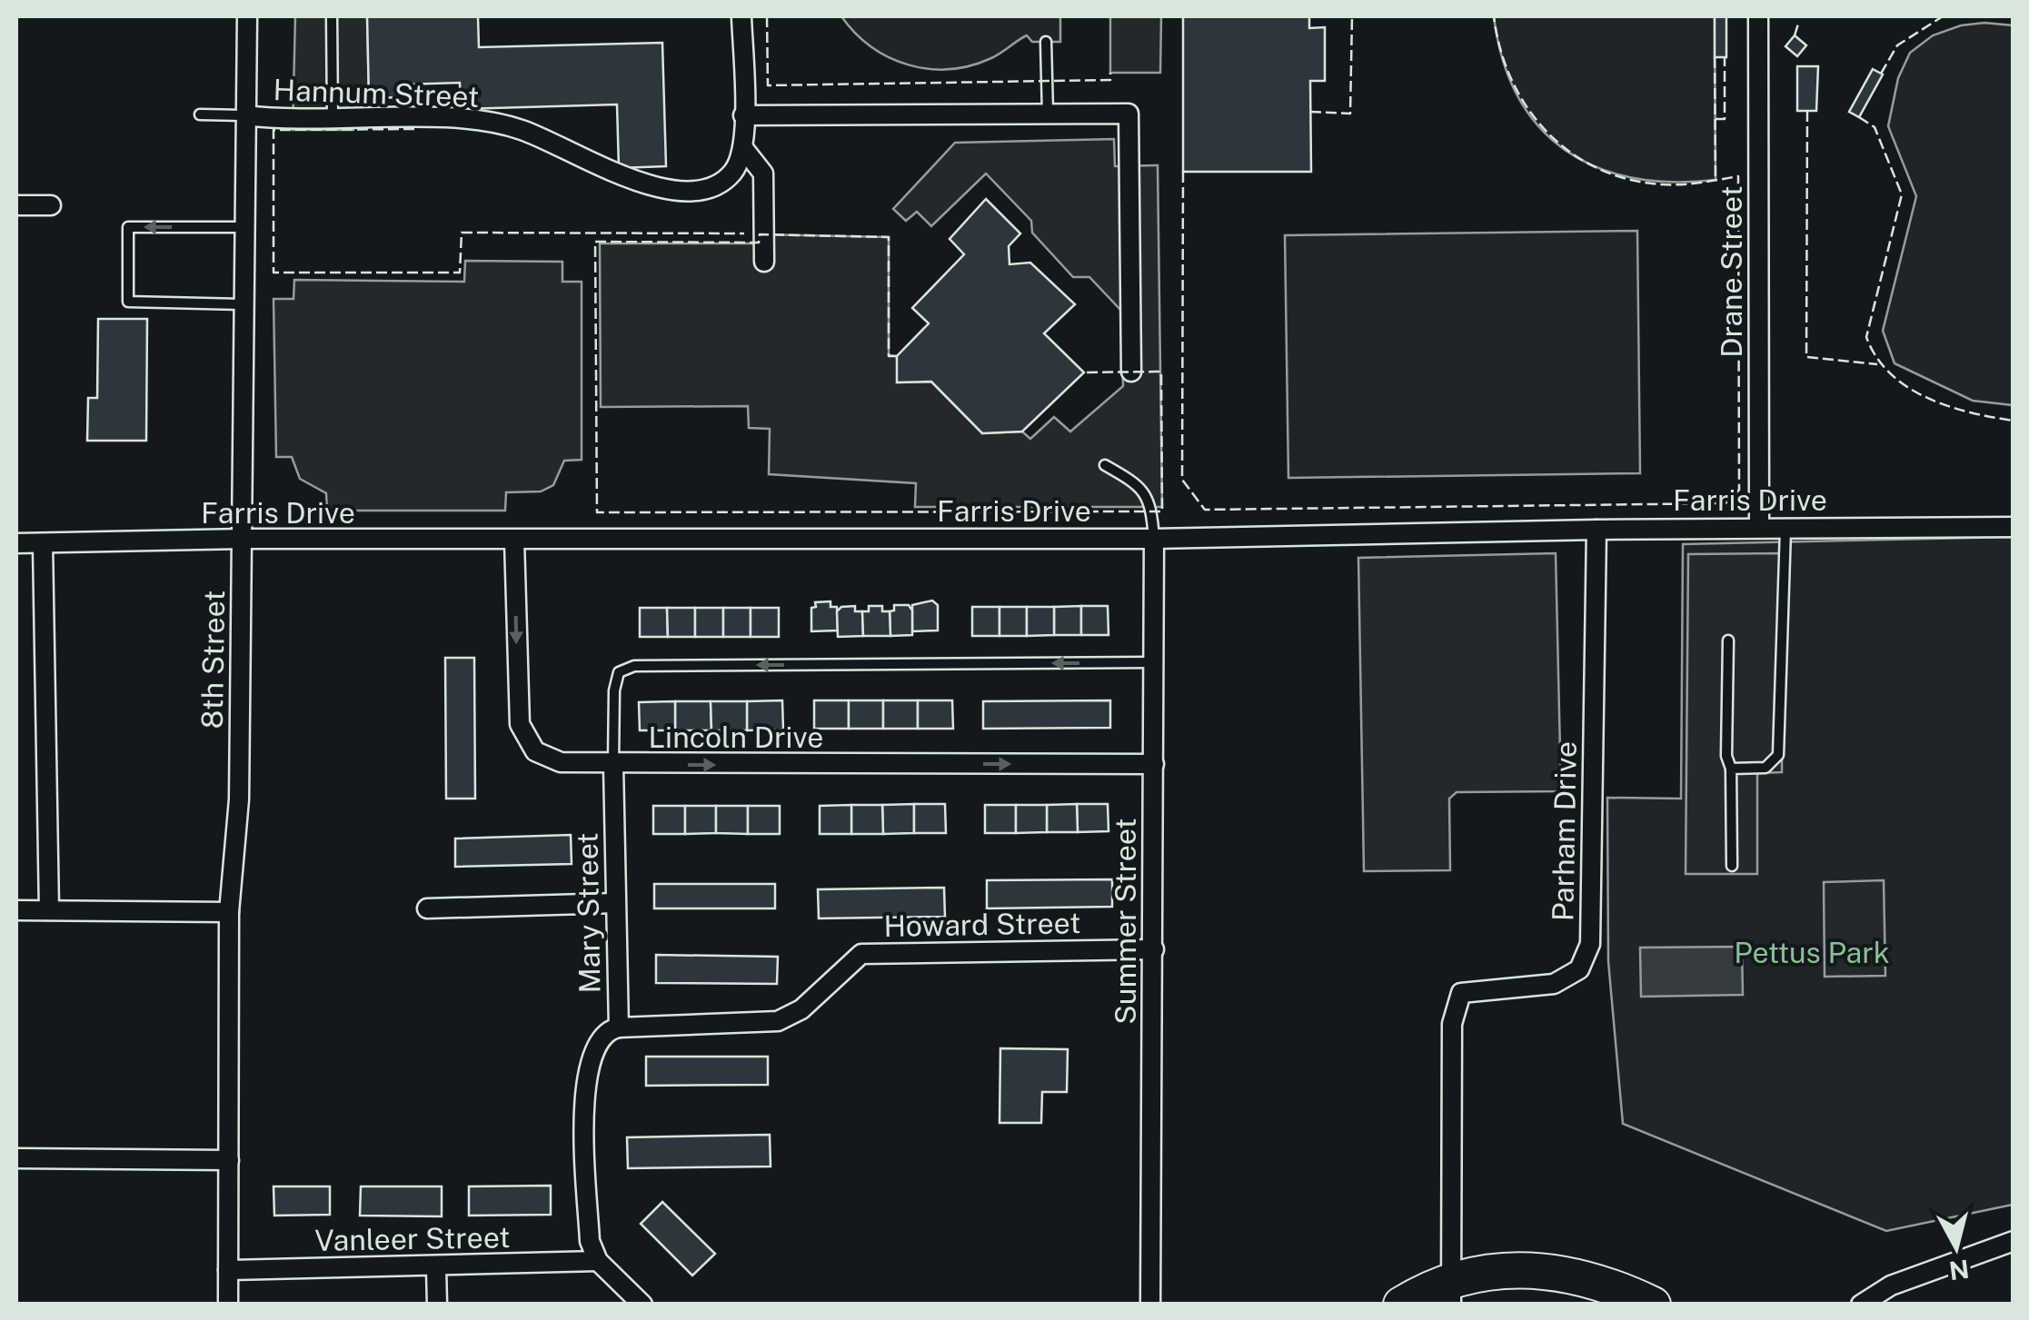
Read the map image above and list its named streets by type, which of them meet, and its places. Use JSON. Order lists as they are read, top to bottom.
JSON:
{
  "streets": {
    "street": [
      "Hannum Street",
      "Drane Street",
      "Farris Drive",
      "8th Street",
      "Lincoln Drive",
      "Parham Drive",
      "Mary Street",
      "Summer Street",
      "Howard Street",
      "Vanleer Street"
    ]
  },
  "crossings": [
    ["Hannum Street", "8th Street"],
    ["Drane Street", "Farris Drive"],
    ["Farris Drive", "8th Street"],
    ["Farris Drive", "Lincoln Drive"],
    ["Farris Drive", "Parham Drive"],
    ["Farris Drive", "Summer Street"],
    ["8th Street", "Vanleer Street"],
    ["Lincoln Drive", "Mary Street"],
    ["Lincoln Drive", "Summer Street"],
    ["Mary Street", "Howard Street"],
    ["Mary Street", "Vanleer Street"],
    ["Summer Street", "Howard Street"]
  ],
  "one_way": ["Lincoln Drive"],
  "parks": ["Pettus Park"],
  "north": "bottom"
}
